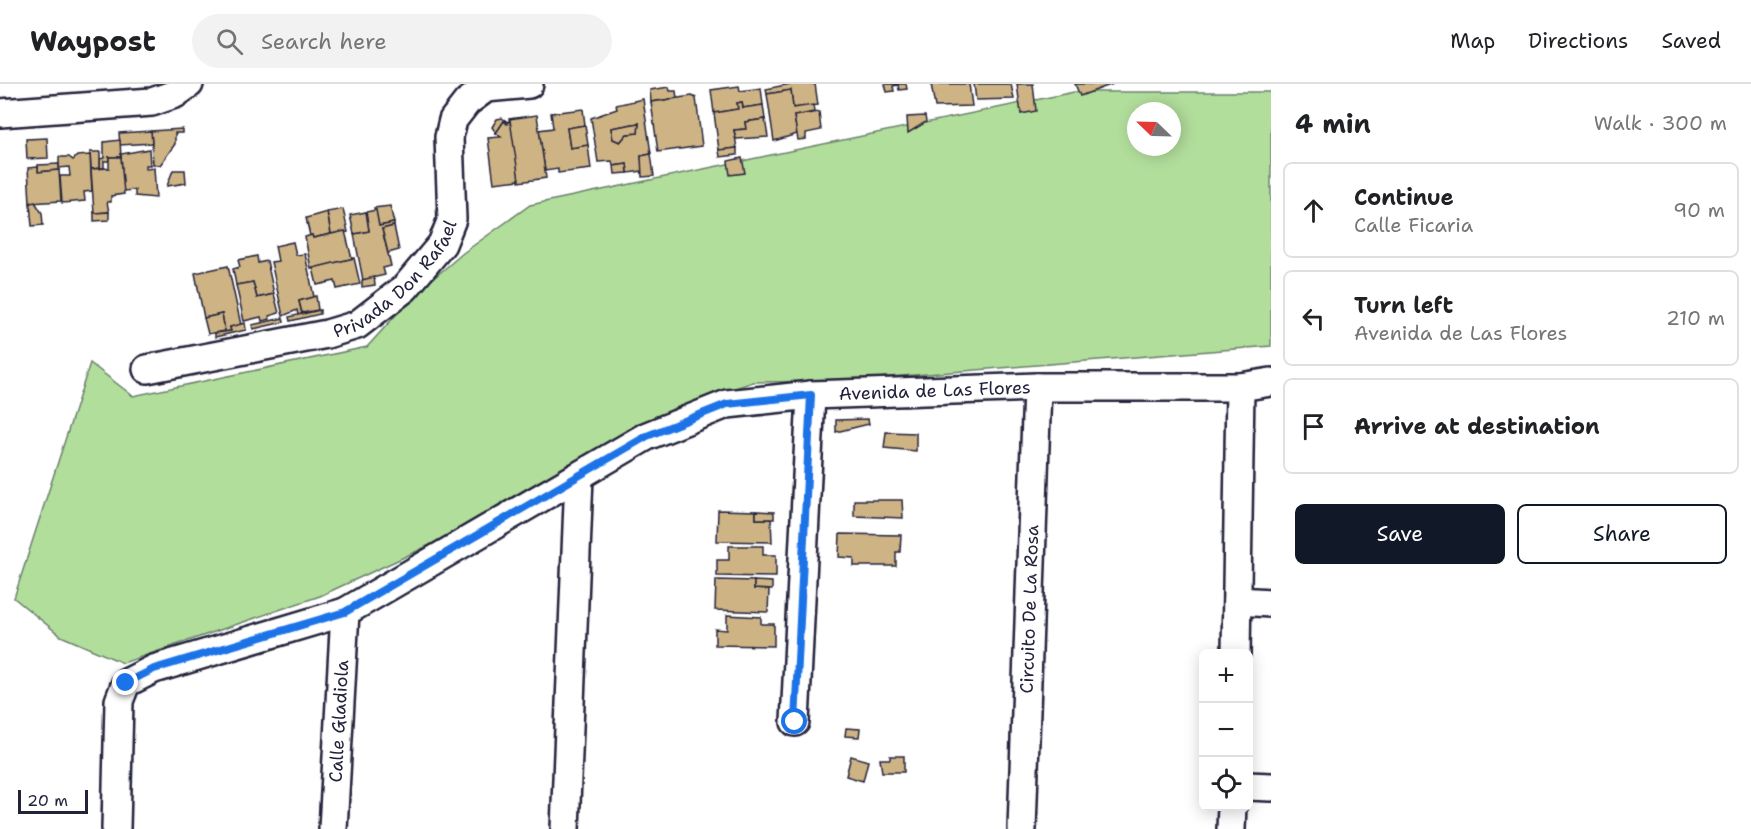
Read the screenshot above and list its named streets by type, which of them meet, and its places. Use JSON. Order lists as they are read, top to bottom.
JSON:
{
  "streets": {
    "street": [
      "Privada Don Rafael",
      "Avenida de Las Flores",
      "Circuito De La Rosa",
      "Calle Gladiola"
    ]
  },
  "crossings": [
    ["Avenida de Las Flores", "Circuito De La Rosa"],
    ["Avenida de Las Flores", "Calle Gladiola"]
  ],
  "scale_bar": "20 m",
  "north": "top left",
  "page": {
    "header": "Waypost",
    "search": "Search here",
    "nav": ["Map", "Directions", "Saved"],
    "heading": ["4 min", "Walk · 300 m"],
    "list": [
      ["Continue", "Calle Ficaria", "90 m"],
      ["Turn left", "Avenida de Las Flores", "210 m"],
      "Arrive at destination"
    ],
    "buttons": ["Save", "Share"],
    "map_buttons": ["+", "−"],
    "scale": "20 m"
  }
}
